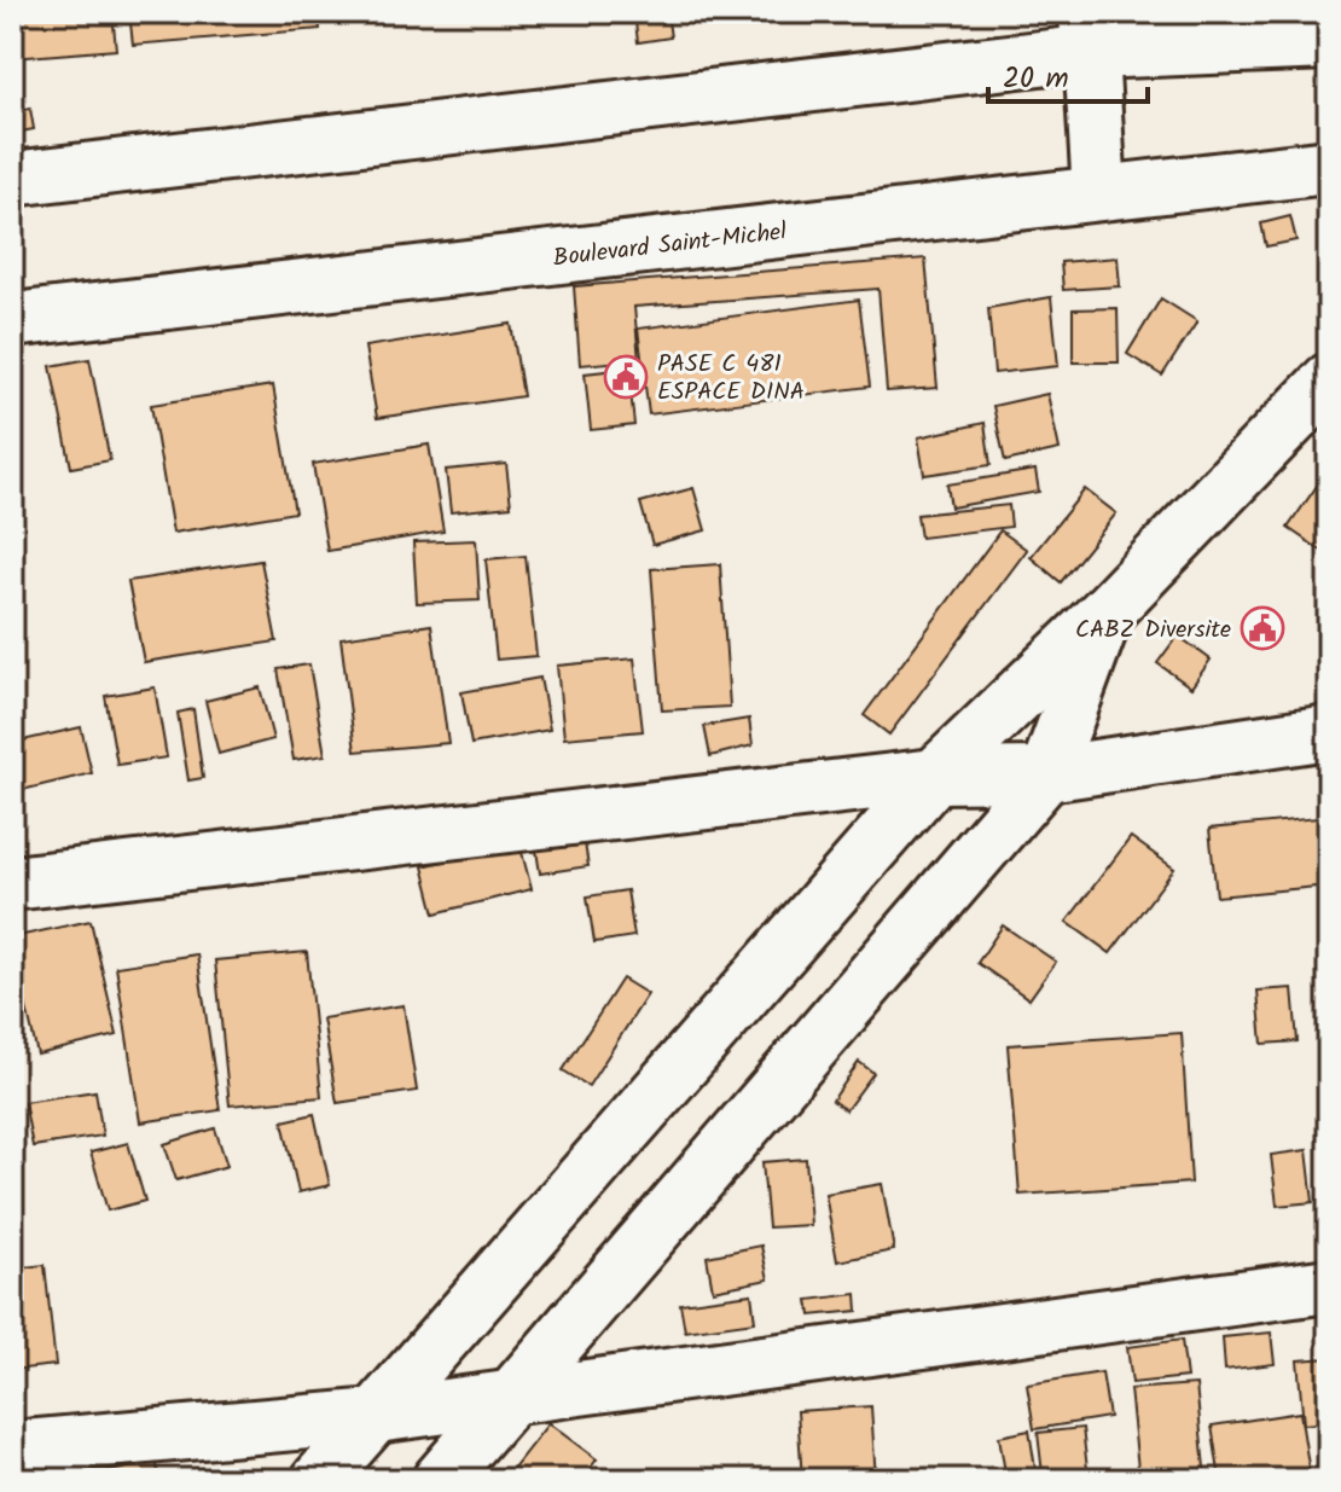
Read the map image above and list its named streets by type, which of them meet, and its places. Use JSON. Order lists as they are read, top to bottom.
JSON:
{
  "streets": {
    "street": ["Boulevard Saint-Michel"]
  },
  "places": {
    "public building": ["PASE C 481 ESPACE DINA", "CABZ Diversite"]
  },
  "scale_bar": "20 m"
}
